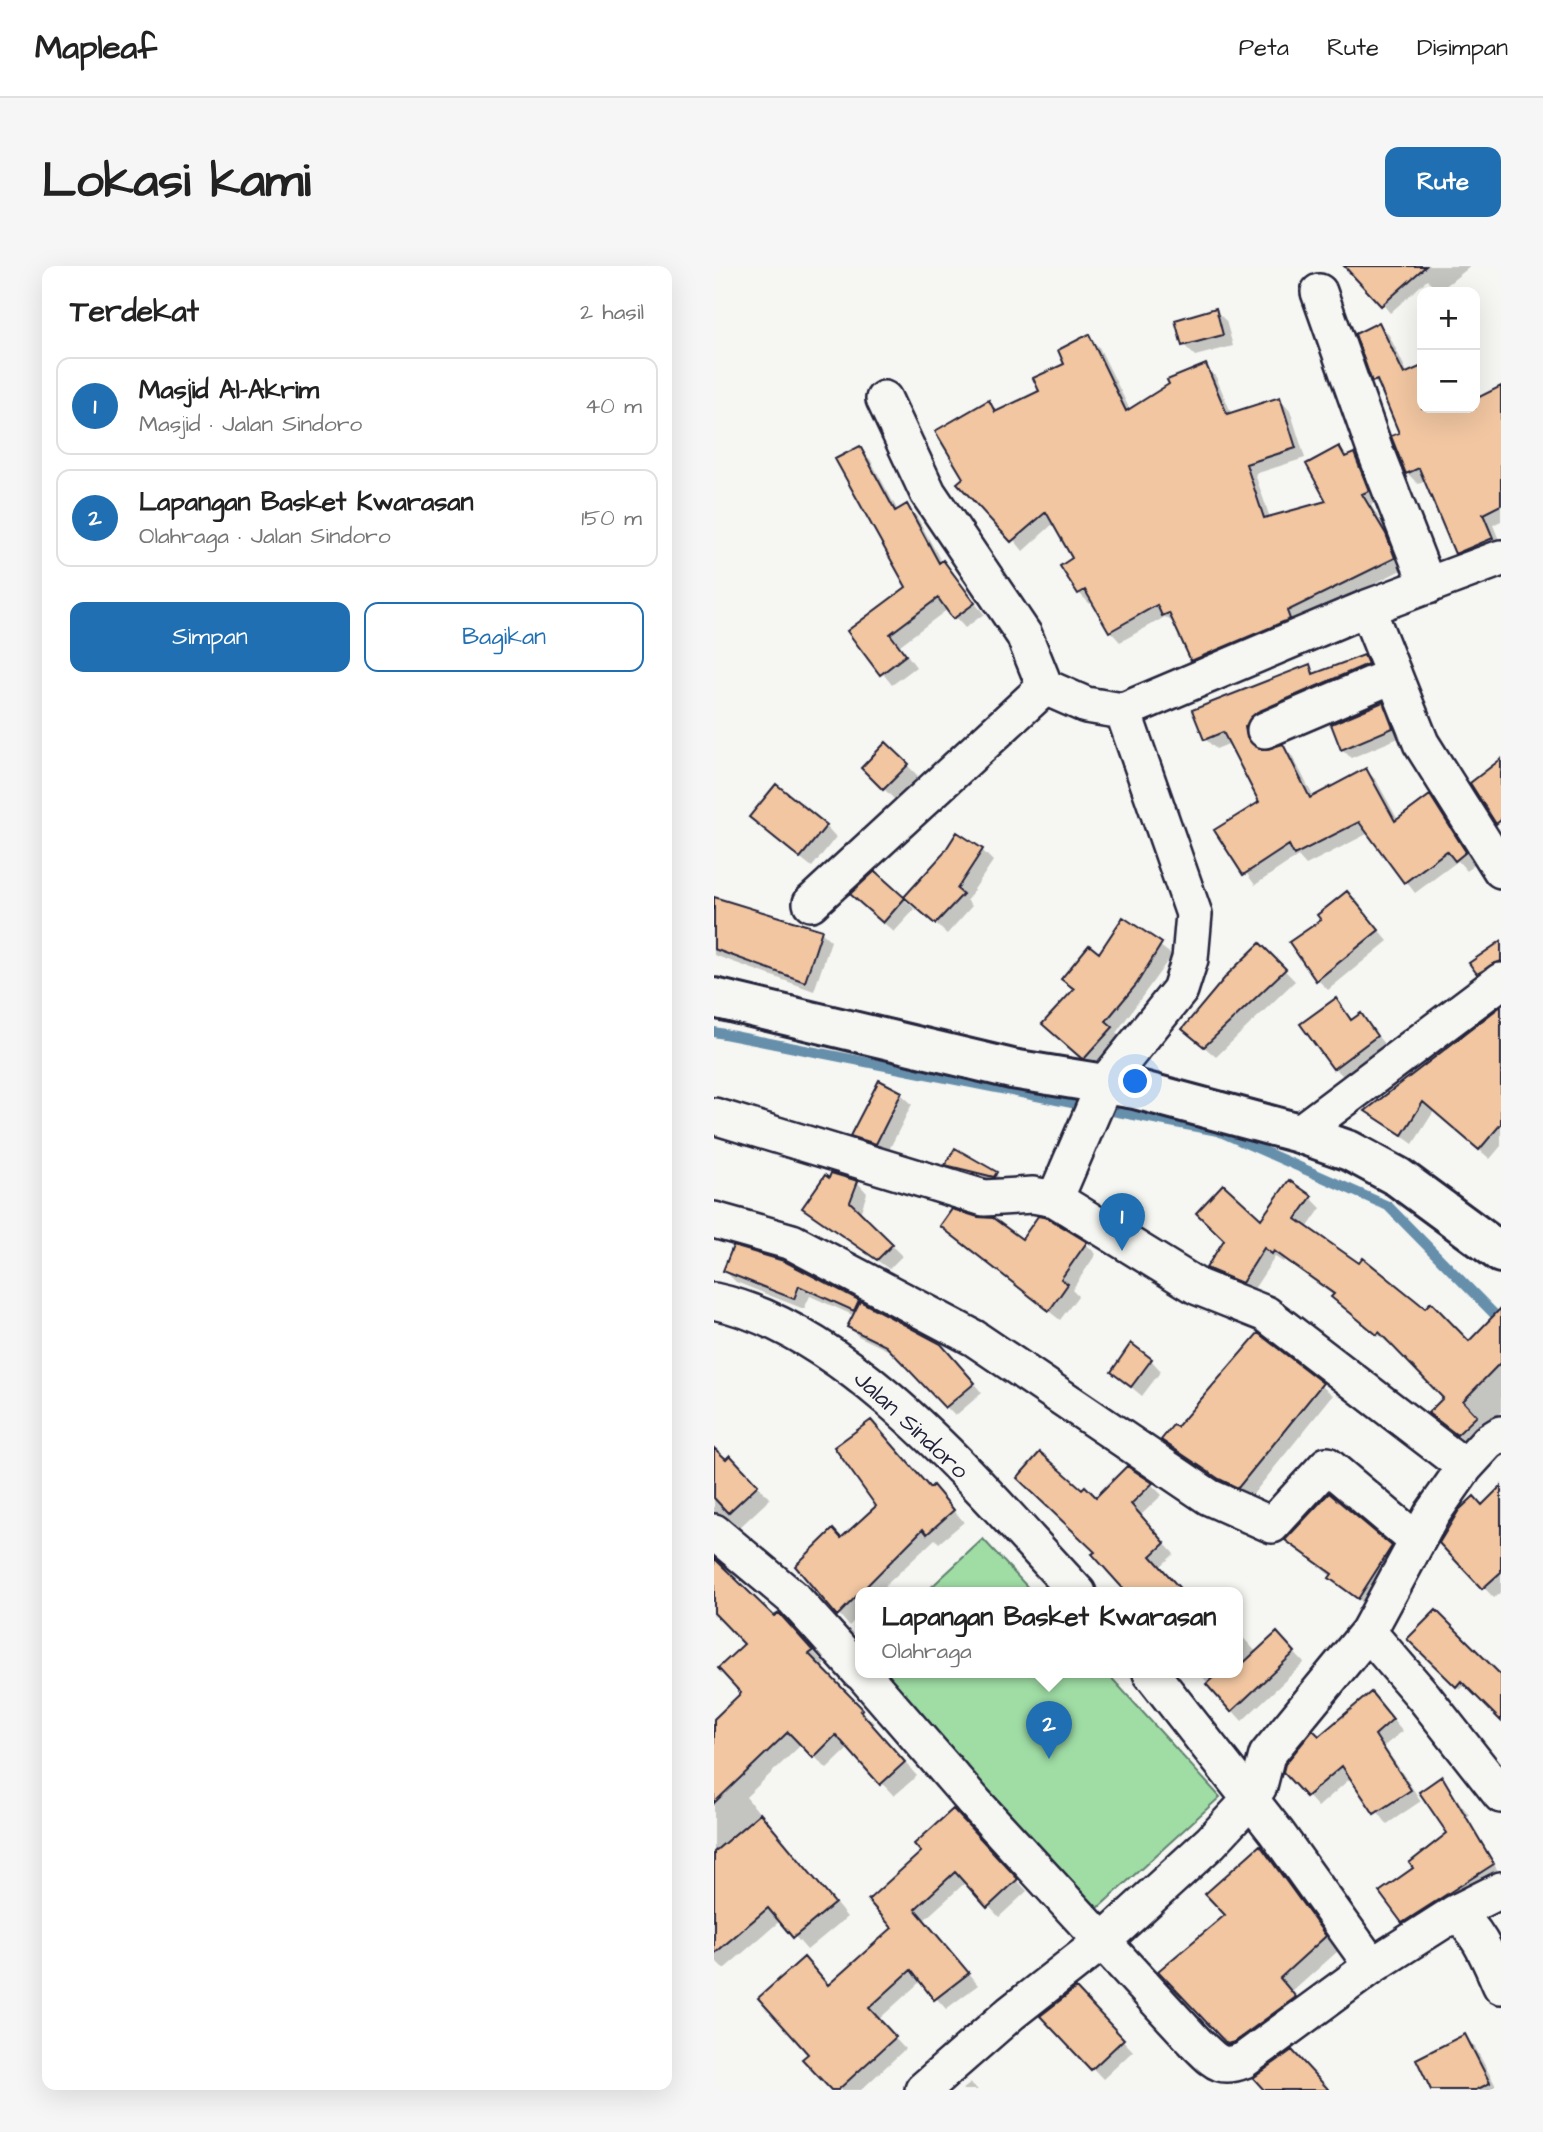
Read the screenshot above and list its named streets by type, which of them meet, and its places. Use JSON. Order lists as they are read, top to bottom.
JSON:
{
  "streets": {
    "street": ["Jalan Sindoro"]
  },
  "page": {
    "header": "Mapleaf",
    "nav": ["Peta", "Rute", "Disimpan"],
    "buttons": [
      "Rute",
      ["Simpan", "Bagikan"]
    ],
    "title": "Lokasi kami",
    "heading": ["Terdekat", "2 hasil"],
    "map_buttons": ["+", "−"],
    "list": [
      {
        "mark": "1",
        "name": "Masjid Al-Akrim",
        "note": "Masjid · Jalan Sindoro",
        "value": "40 m"
      },
      {
        "mark": "2",
        "name": "Lapangan Basket Kwarasan",
        "note": "Olahraga · Jalan Sindoro",
        "value": "150 m"
      }
    ],
    "pins": ["1", "2"],
    "popup": ["Lapangan Basket Kwarasan", "Olahraga"]
  }
}
